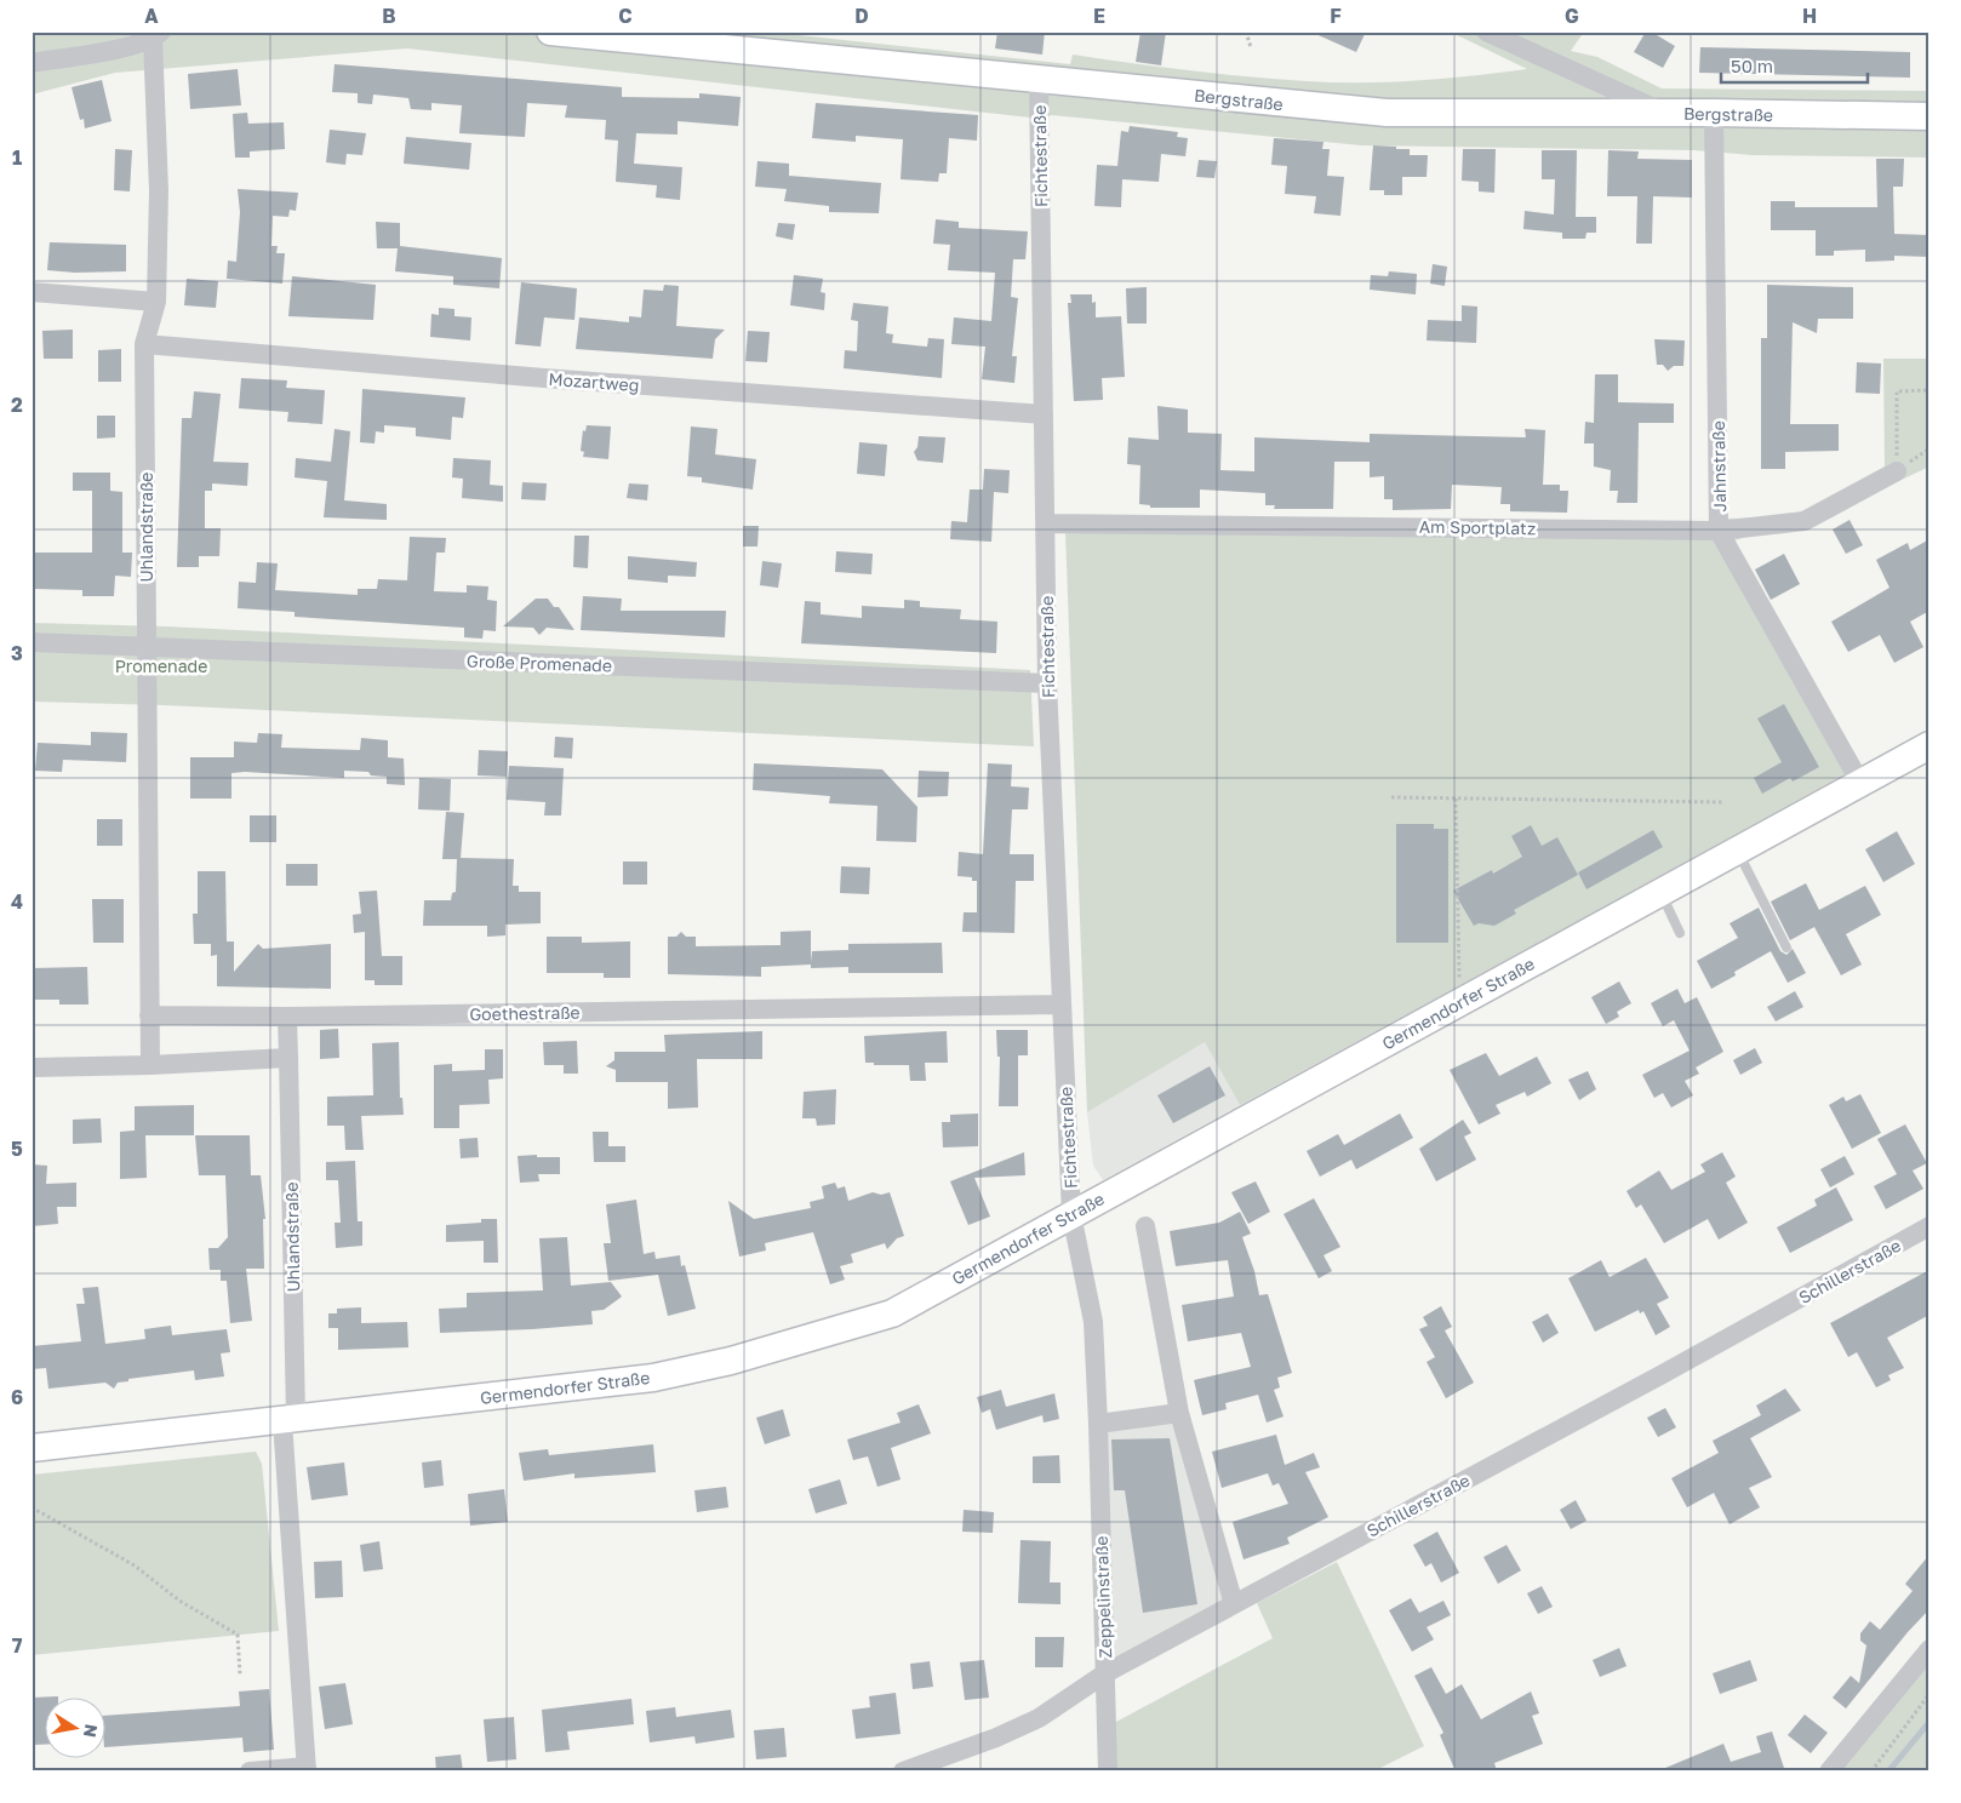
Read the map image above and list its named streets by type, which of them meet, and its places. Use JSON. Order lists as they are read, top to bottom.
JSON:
{
  "streets": {
    "main road": ["Bergstraße", "Germendorfer Straße"],
    "street": [
      "Fichtestraße",
      "Mozartweg",
      "Jahnstraße",
      "Uhlandstraße",
      "Am Sportplatz",
      "Große Promenade",
      "Goethestraße",
      "Schillerstraße",
      "Zeppelinstraße"
    ]
  },
  "crossings": [
    ["Bergstraße", "Fichtestraße"],
    ["Bergstraße", "Jahnstraße"],
    ["Fichtestraße", "Mozartweg"],
    ["Fichtestraße", "Am Sportplatz"],
    ["Fichtestraße", "Große Promenade"],
    ["Fichtestraße", "Germendorfer Straße"],
    ["Fichtestraße", "Goethestraße"],
    ["Fichtestraße", "Zeppelinstraße"],
    ["Mozartweg", "Uhlandstraße"],
    ["Jahnstraße", "Am Sportplatz"],
    ["Jahnstraße", "Germendorfer Straße"],
    ["Uhlandstraße", "Große Promenade"],
    ["Uhlandstraße", "Germendorfer Straße"],
    ["Germendorfer Straße", "Zeppelinstraße"],
    ["Schillerstraße", "Zeppelinstraße"]
  ],
  "parks": ["Promenade"],
  "scale_bar": "50 m",
  "north": "right",
  "grid": {
    "columns": [
      "A",
      "B",
      "C",
      "D",
      "E",
      "F",
      "G",
      "H"
    ],
    "rows": [
      "1",
      "2",
      "3",
      "4",
      "5",
      "6",
      "7"
    ]
  }
}
